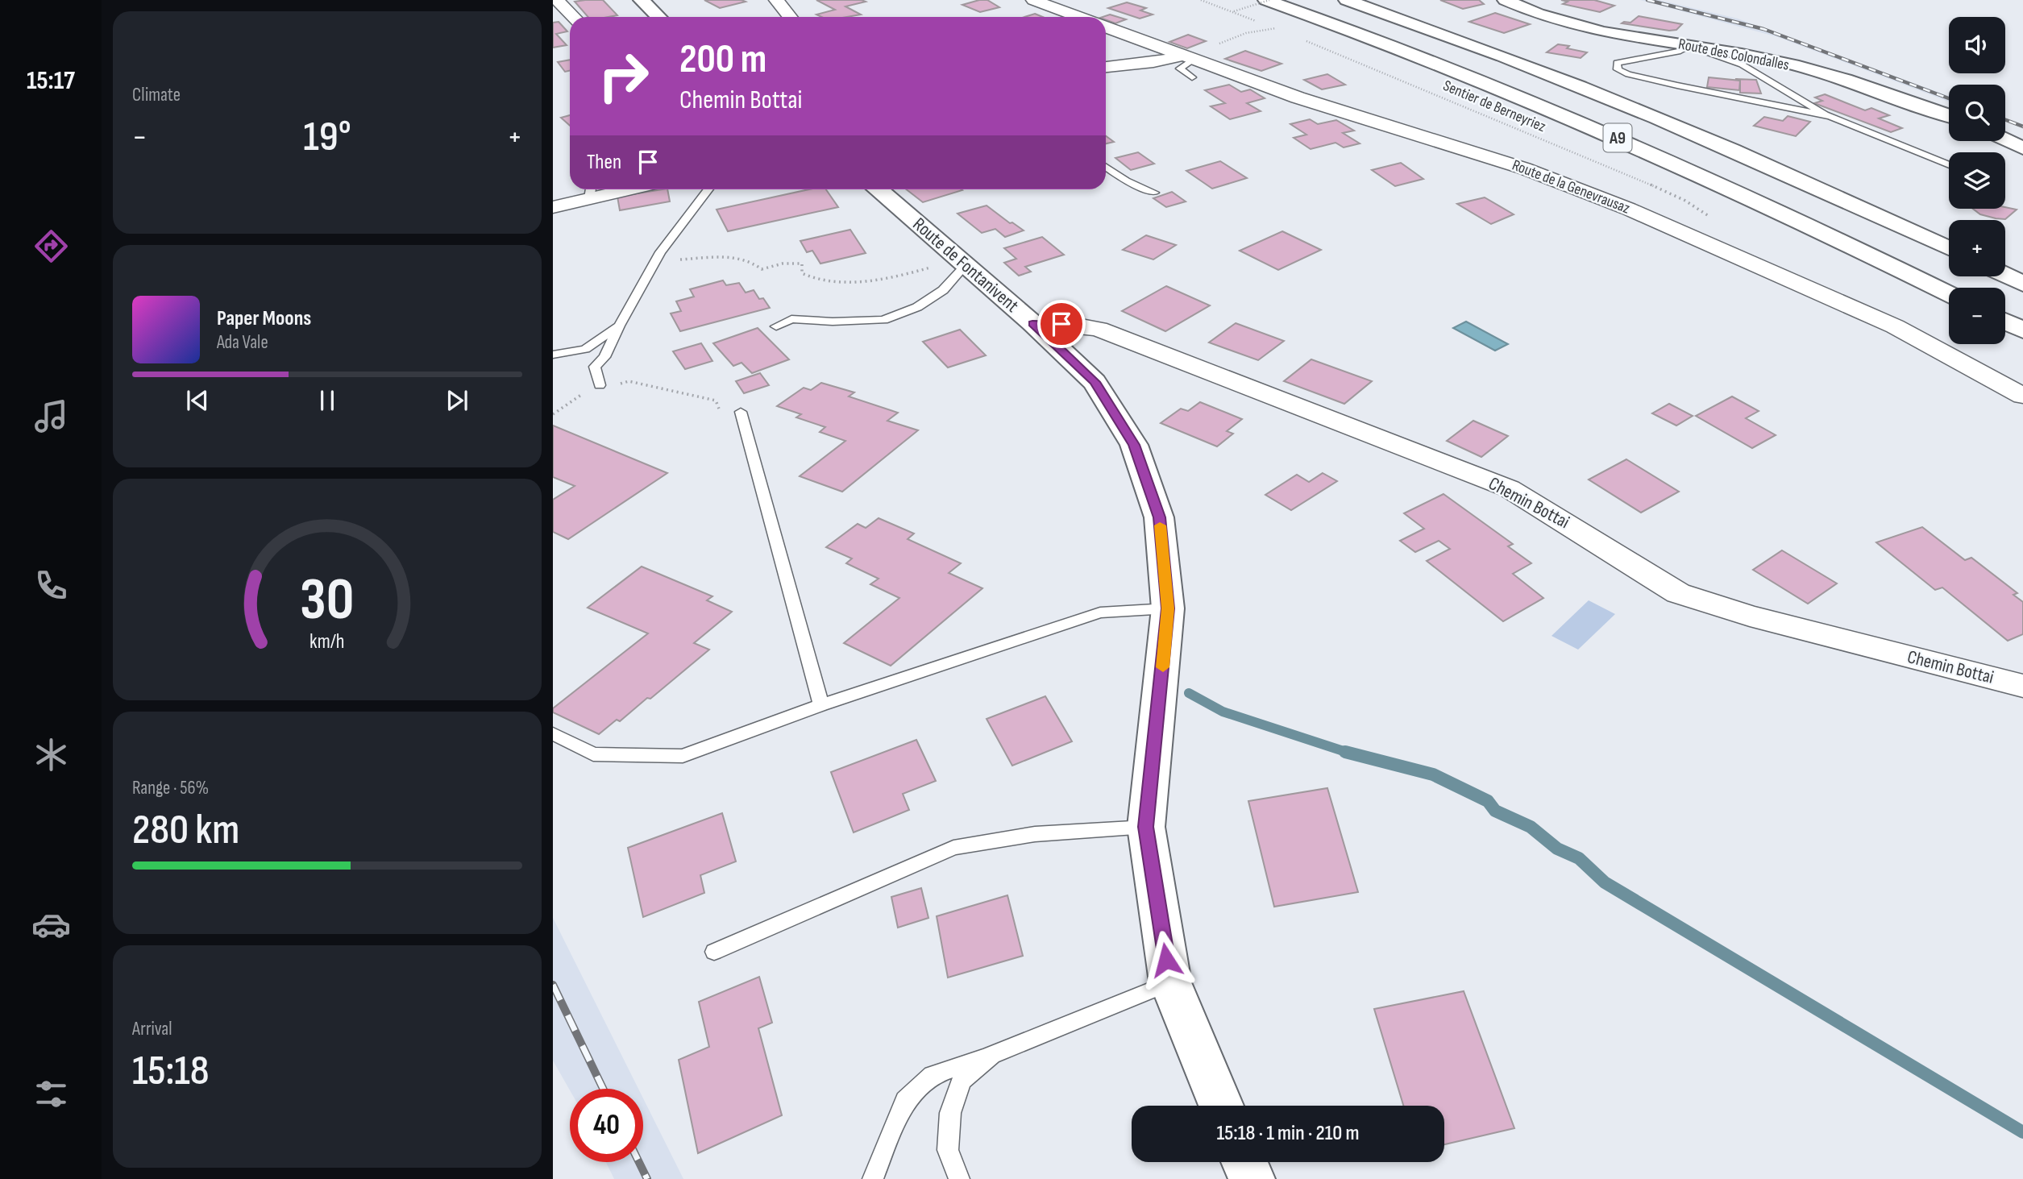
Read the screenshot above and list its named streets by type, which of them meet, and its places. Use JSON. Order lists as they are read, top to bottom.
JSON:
{
  "streets": {
    "main road": ["Route des Colondalles", "A9", "Route de Fontanivent"],
    "street": ["Route de la Genevrausaz", "Chemin Bottai"],
    "path": ["Sentier de Berneyriez"]
  },
  "crossings": [
    ["Route de Fontanivent", "Chemin Bottai"]
  ],
  "page": {
    "tabs": "15:17",
    "tile": [
      "Climate",
      ["Range · 56%", "280 km"],
      ["Arrival", "15:18"]
    ],
    "map_buttons": ["+", "−"],
    "turn": ["200 m", "Chemin Bottai"],
    "heat": ["−", "19°", "+"],
    "then": "Then",
    "song": ["Paper Moons", "Ada Vale"],
    "limit": "40",
    "trip": "15:18 · 1 min · 210 m",
    "gauge": ["30", "km/h"]
  }
}
